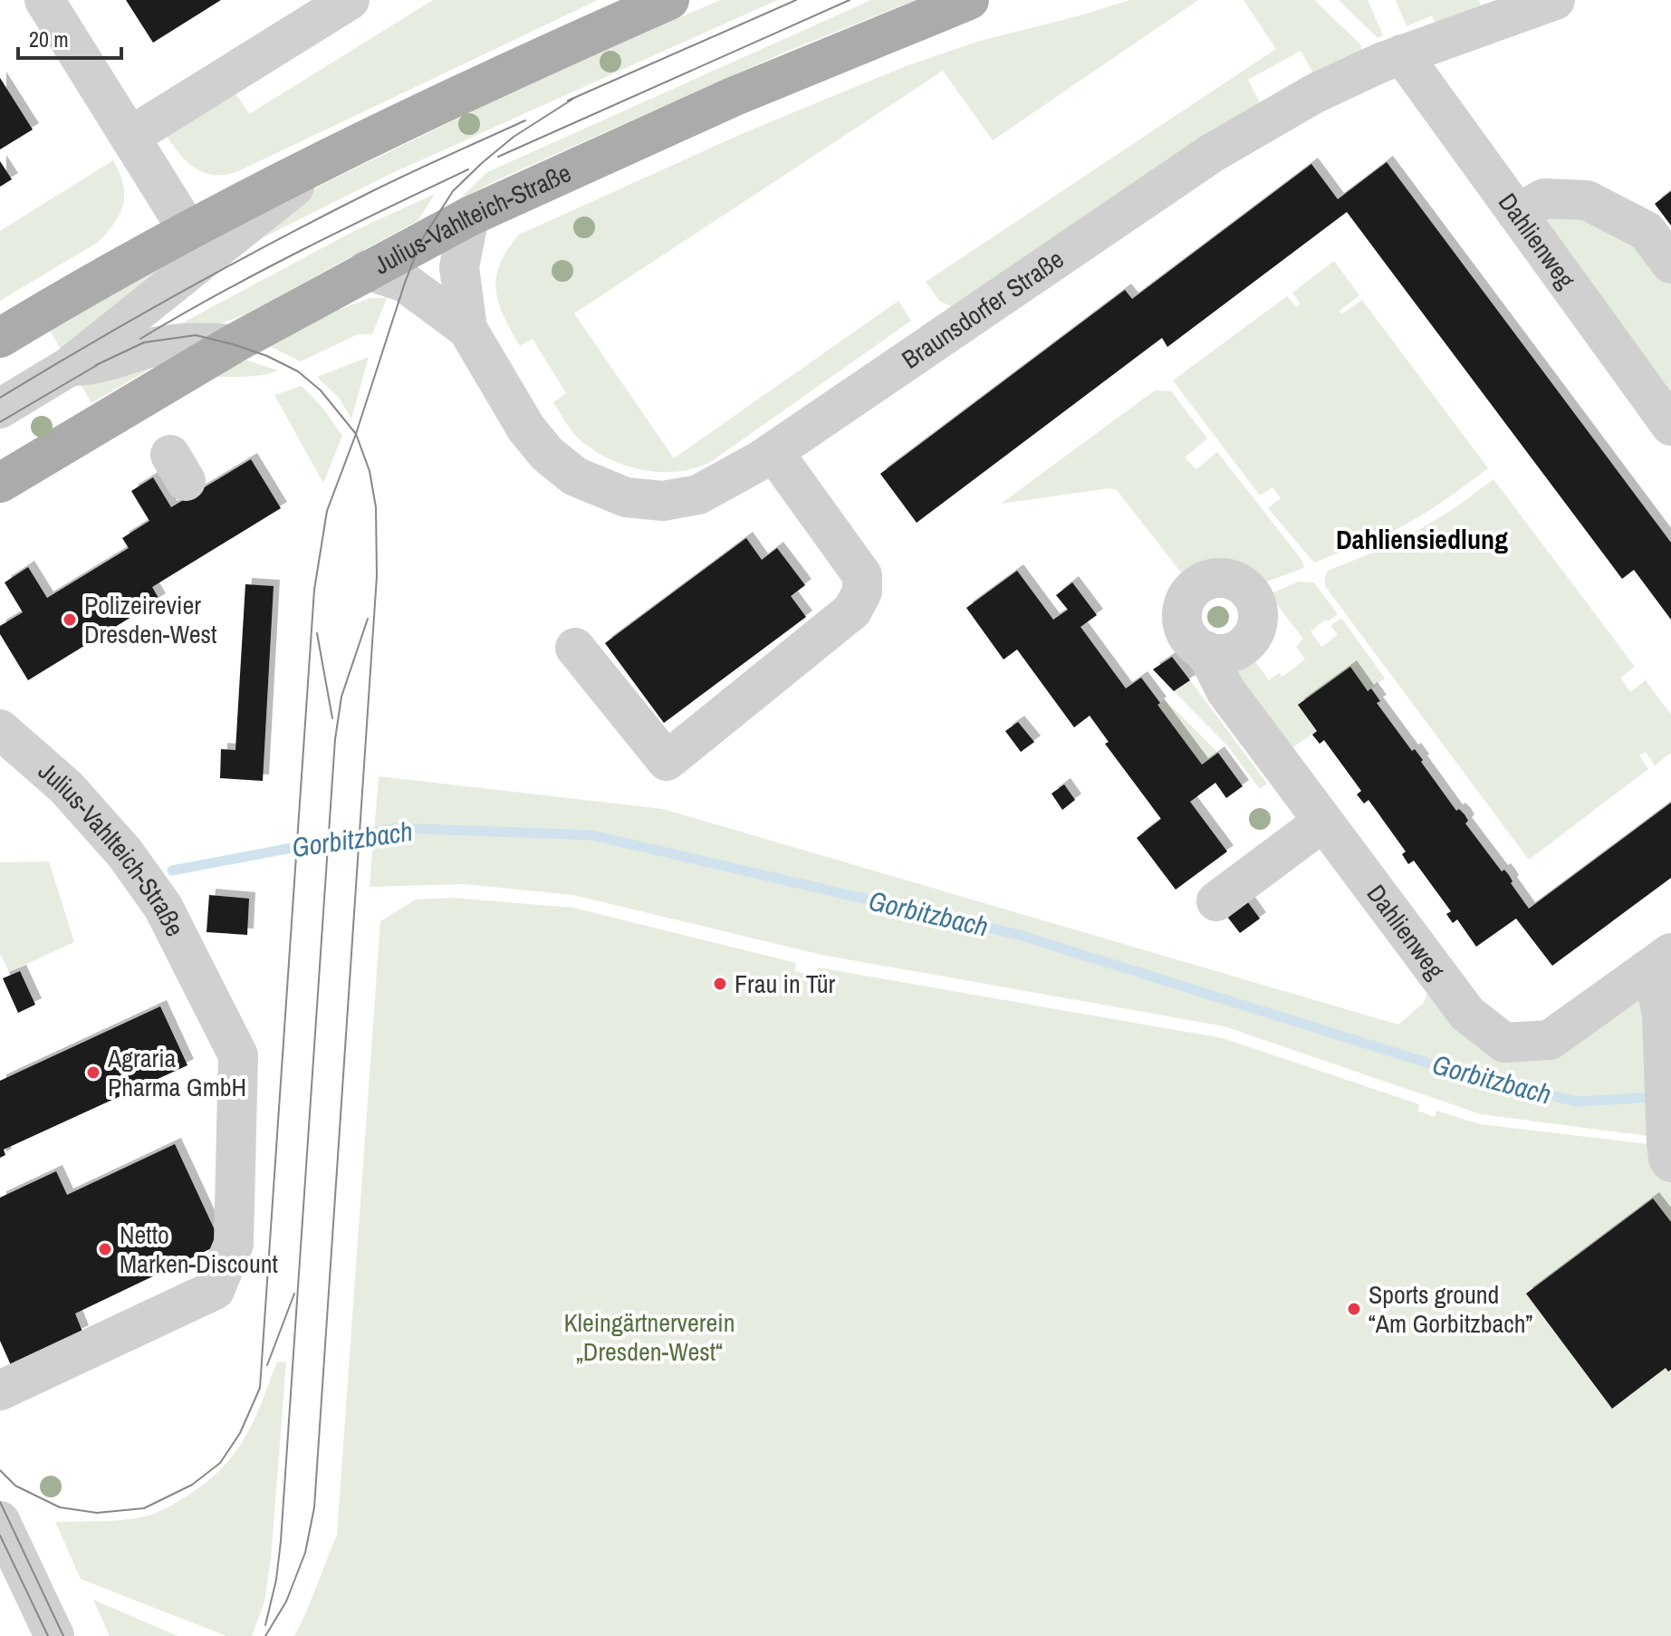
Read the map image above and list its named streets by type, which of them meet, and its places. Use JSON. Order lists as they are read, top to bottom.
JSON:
{
  "streets": {
    "main road": ["Julius-Vahlteich-Straße"],
    "street": ["Dahlienweg", "Braunsdorfer Straße"]
  },
  "crossings": [
    ["Julius-Vahlteich-Straße", "Braunsdorfer Straße"],
    ["Dahlienweg", "Braunsdorfer Straße"]
  ],
  "districts": ["Dahliensiedlung"],
  "water": ["Gorbitzbach"],
  "parks": ["Kleingärtnerverein „Dresden-West“"],
  "places": [
    "Polizeirevier Dresden-West",
    "Frau in Tür",
    "Agraria Pharma GmbH",
    "Netto Marken-Discount",
    "Sports ground “Am Gorbitzbach”"
  ],
  "scale_bar": "20 m"
}
